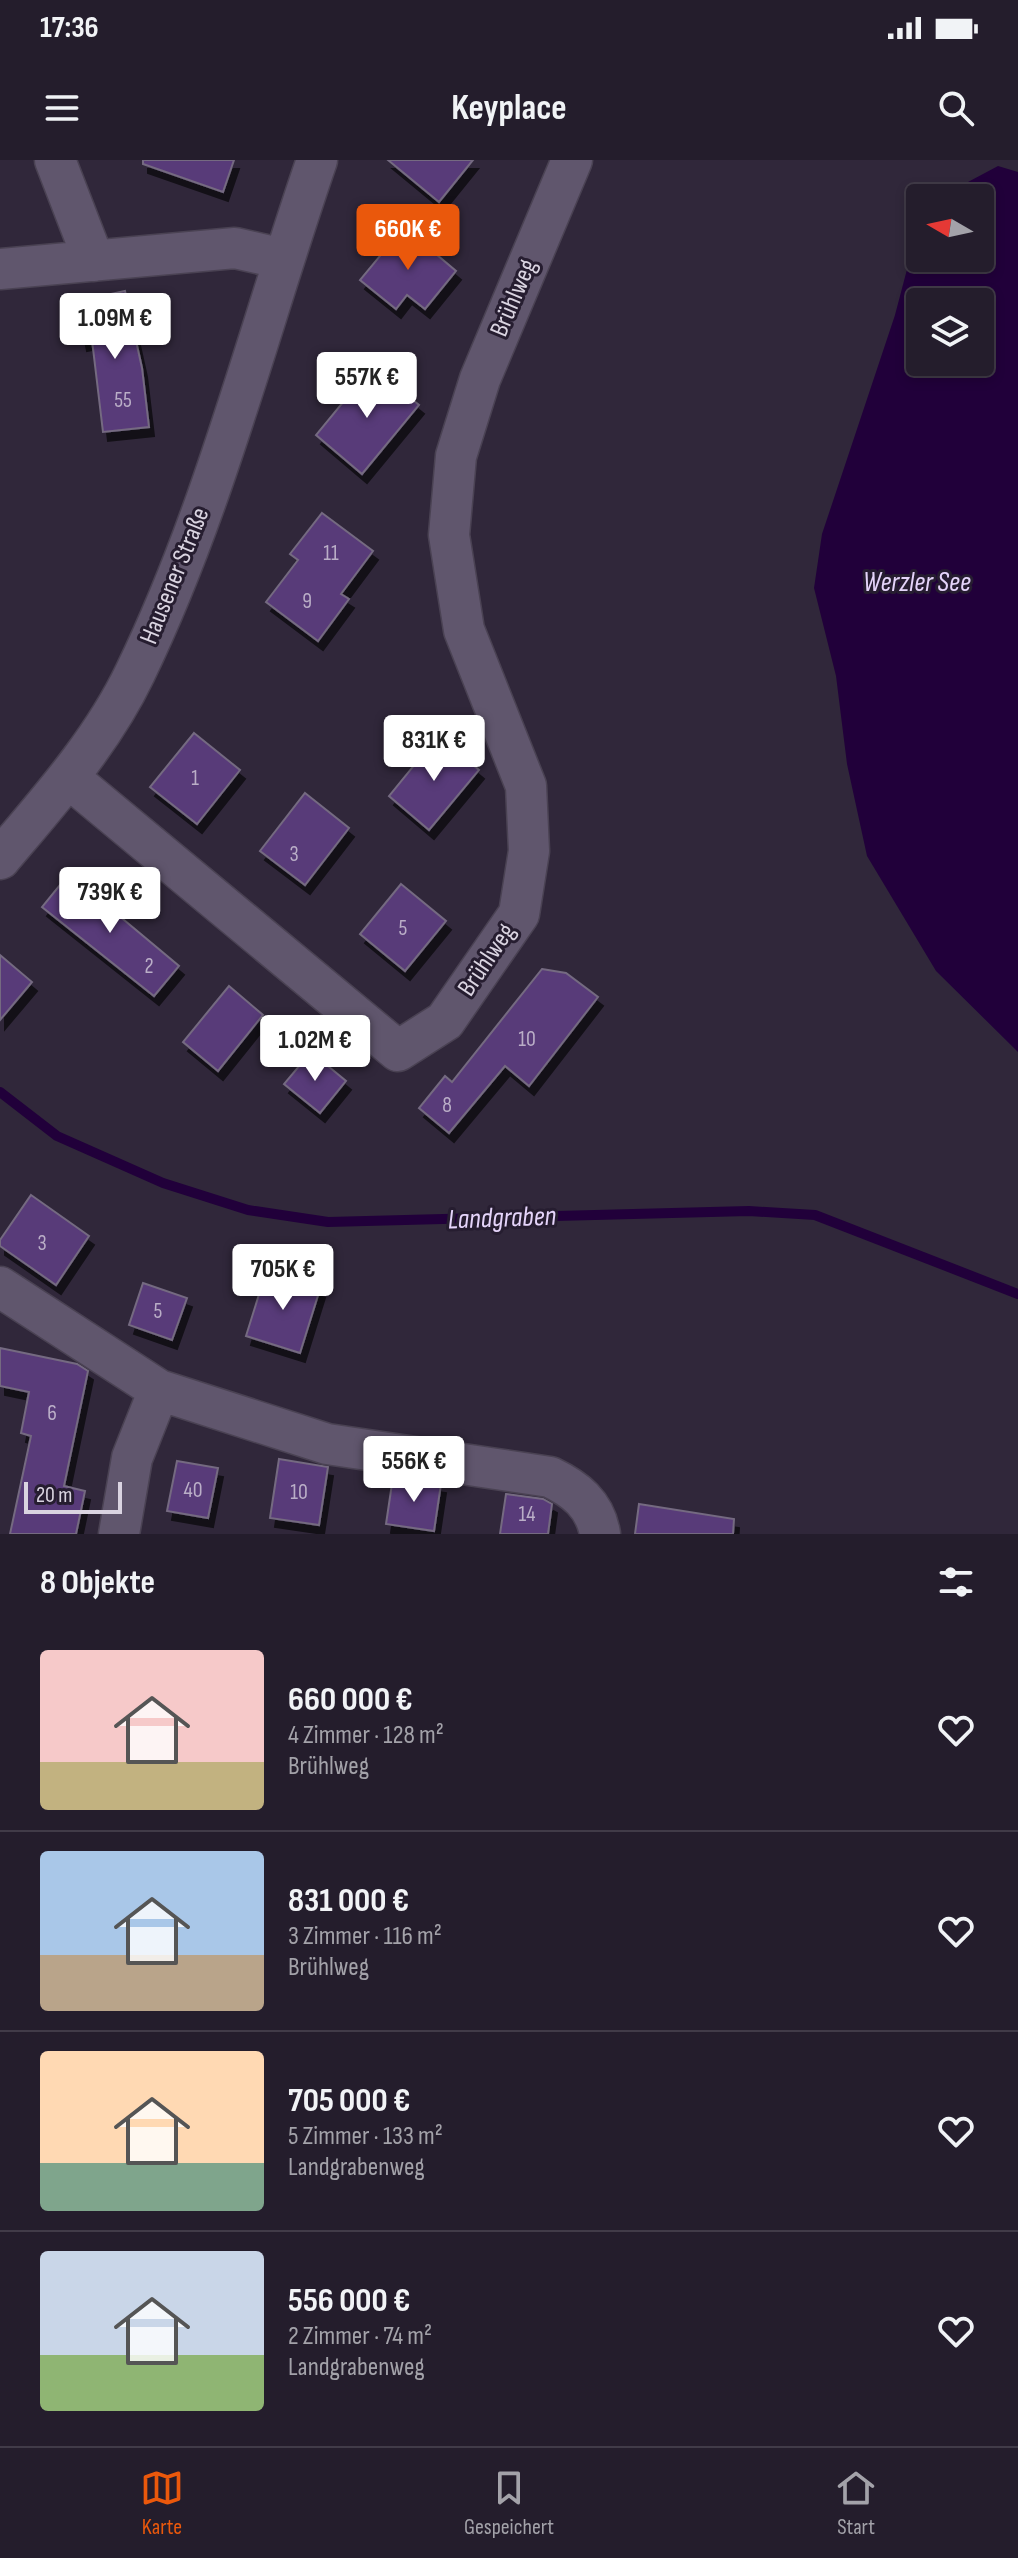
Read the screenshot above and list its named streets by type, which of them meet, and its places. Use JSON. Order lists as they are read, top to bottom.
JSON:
{
  "streets": {
    "street": ["Brühlweg", "Hausener Straße"]
  },
  "crossings": [
    ["Brühlweg", "Hausener Straße"]
  ],
  "water": ["Werzler See", "Landgraben"],
  "house_numbers": [
    "55",
    "11",
    "9",
    "1",
    "3",
    "5",
    "2",
    "10",
    "8",
    "3",
    "5",
    "6",
    "40",
    "10",
    "14"
  ],
  "scale_bar": "20 m",
  "north": "left",
  "page": {
    "status": "17:36",
    "header": "Keyplace",
    "price": [
      "660K €",
      "1.09M €",
      "557K €",
      "831K €",
      "739K €",
      "1.02M €",
      "705K €",
      "556K €"
    ],
    "scale": "20 m",
    "heading": "8 Objekte",
    "list": [
      {
        "name": "660 000 €",
        "note": "4 Zimmer · 128 m² · Brühlweg"
      },
      {
        "name": "831 000 €",
        "note": "3 Zimmer · 116 m² · Brühlweg"
      },
      {
        "name": "705 000 €",
        "note": "5 Zimmer · 133 m² · Landgrabenweg"
      },
      {
        "name": "556 000 €",
        "note": "2 Zimmer · 74 m² · Landgrabenweg"
      }
    ],
    "tabs": ["Karte", "Gespeichert", "Start"]
  }
}
